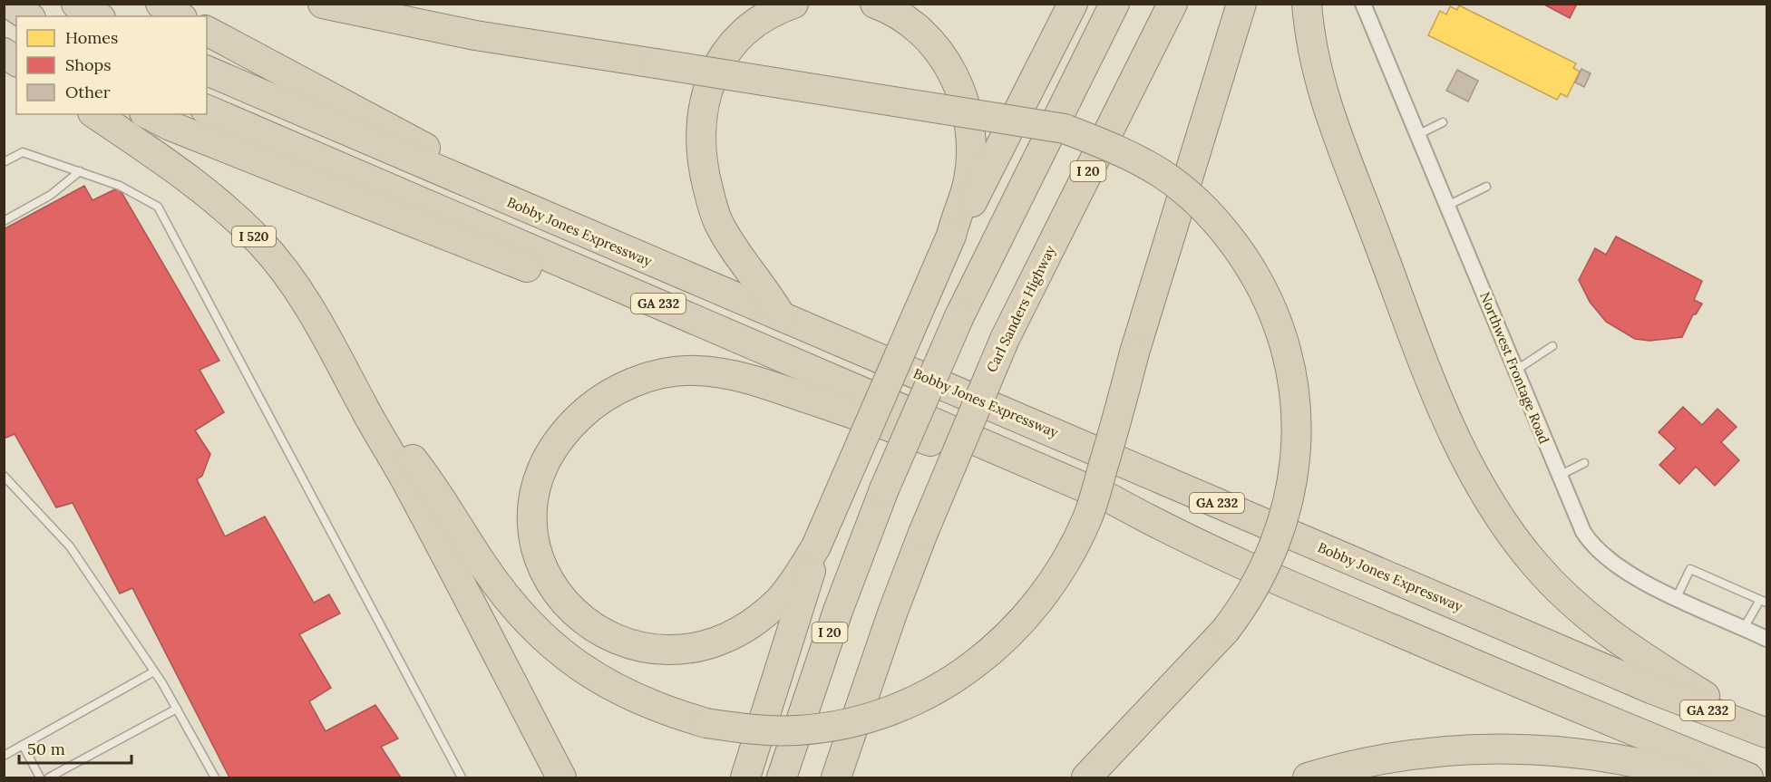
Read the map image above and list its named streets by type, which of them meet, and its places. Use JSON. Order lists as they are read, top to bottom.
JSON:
{
  "streets": {
    "highway": [
      "I 20",
      "Bobby Jones Expressway",
      "I 520",
      "GA 232",
      "Carl Sanders Highway"
    ],
    "street": ["Northwest Frontage Road"]
  },
  "legend": ["Homes", "Shops", "Other"],
  "scale_bar": "50 m"
}
